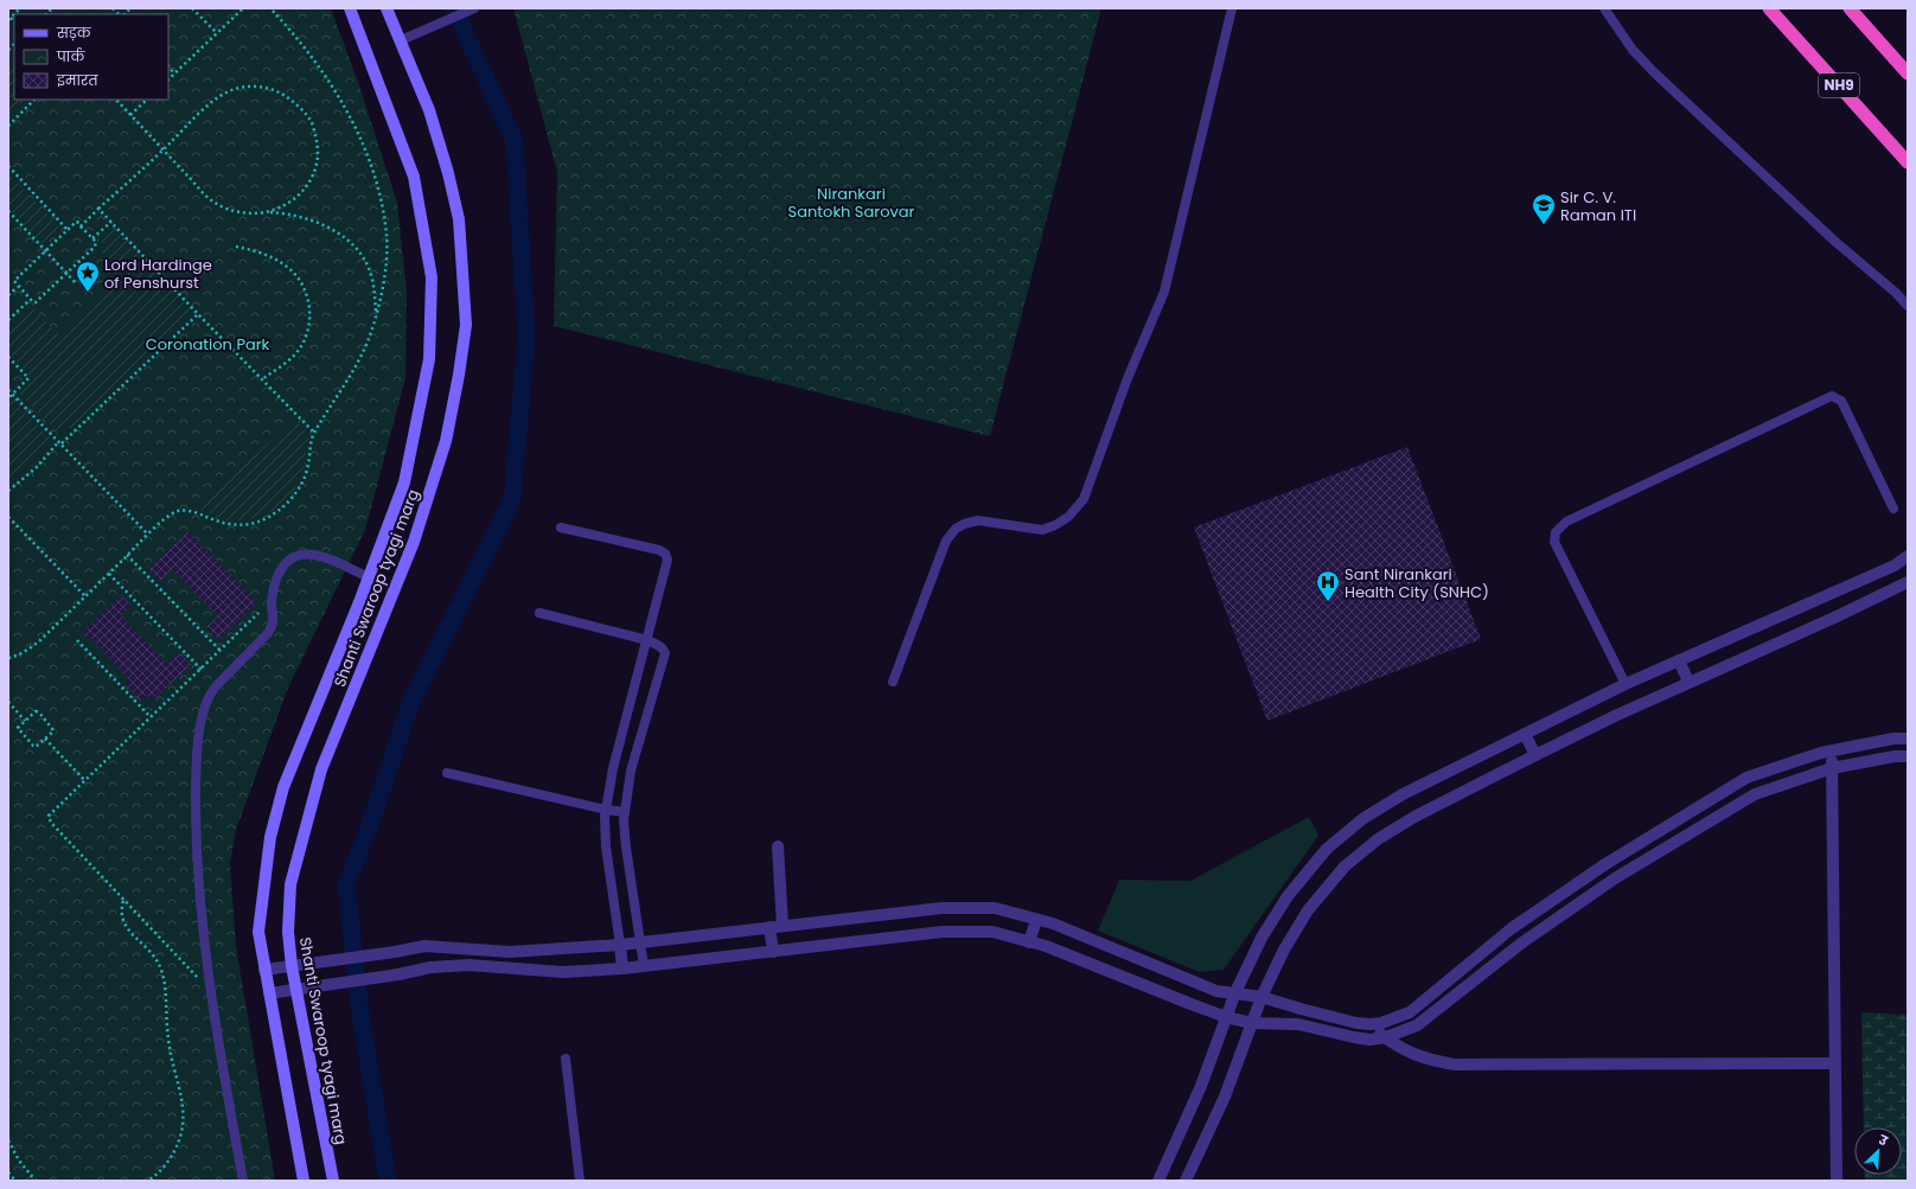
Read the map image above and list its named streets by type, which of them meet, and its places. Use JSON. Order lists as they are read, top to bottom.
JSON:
{
  "streets": {
    "highway": ["NH9"],
    "main road": ["Shanti Swaroop tyagi marg"]
  },
  "parks": ["Nirankari Santokh Sarovar", "Coronation Park"],
  "places": {
    "school or university": ["Sir C. V. Raman ITI"],
    "place": ["Lord Hardinge of Penshurst"],
    "hospital": ["Sant Nirankari Health City (SNHC)"]
  },
  "legend": ["सड़क", "पार्क", "इमारत"],
  "north": "top right"
}
